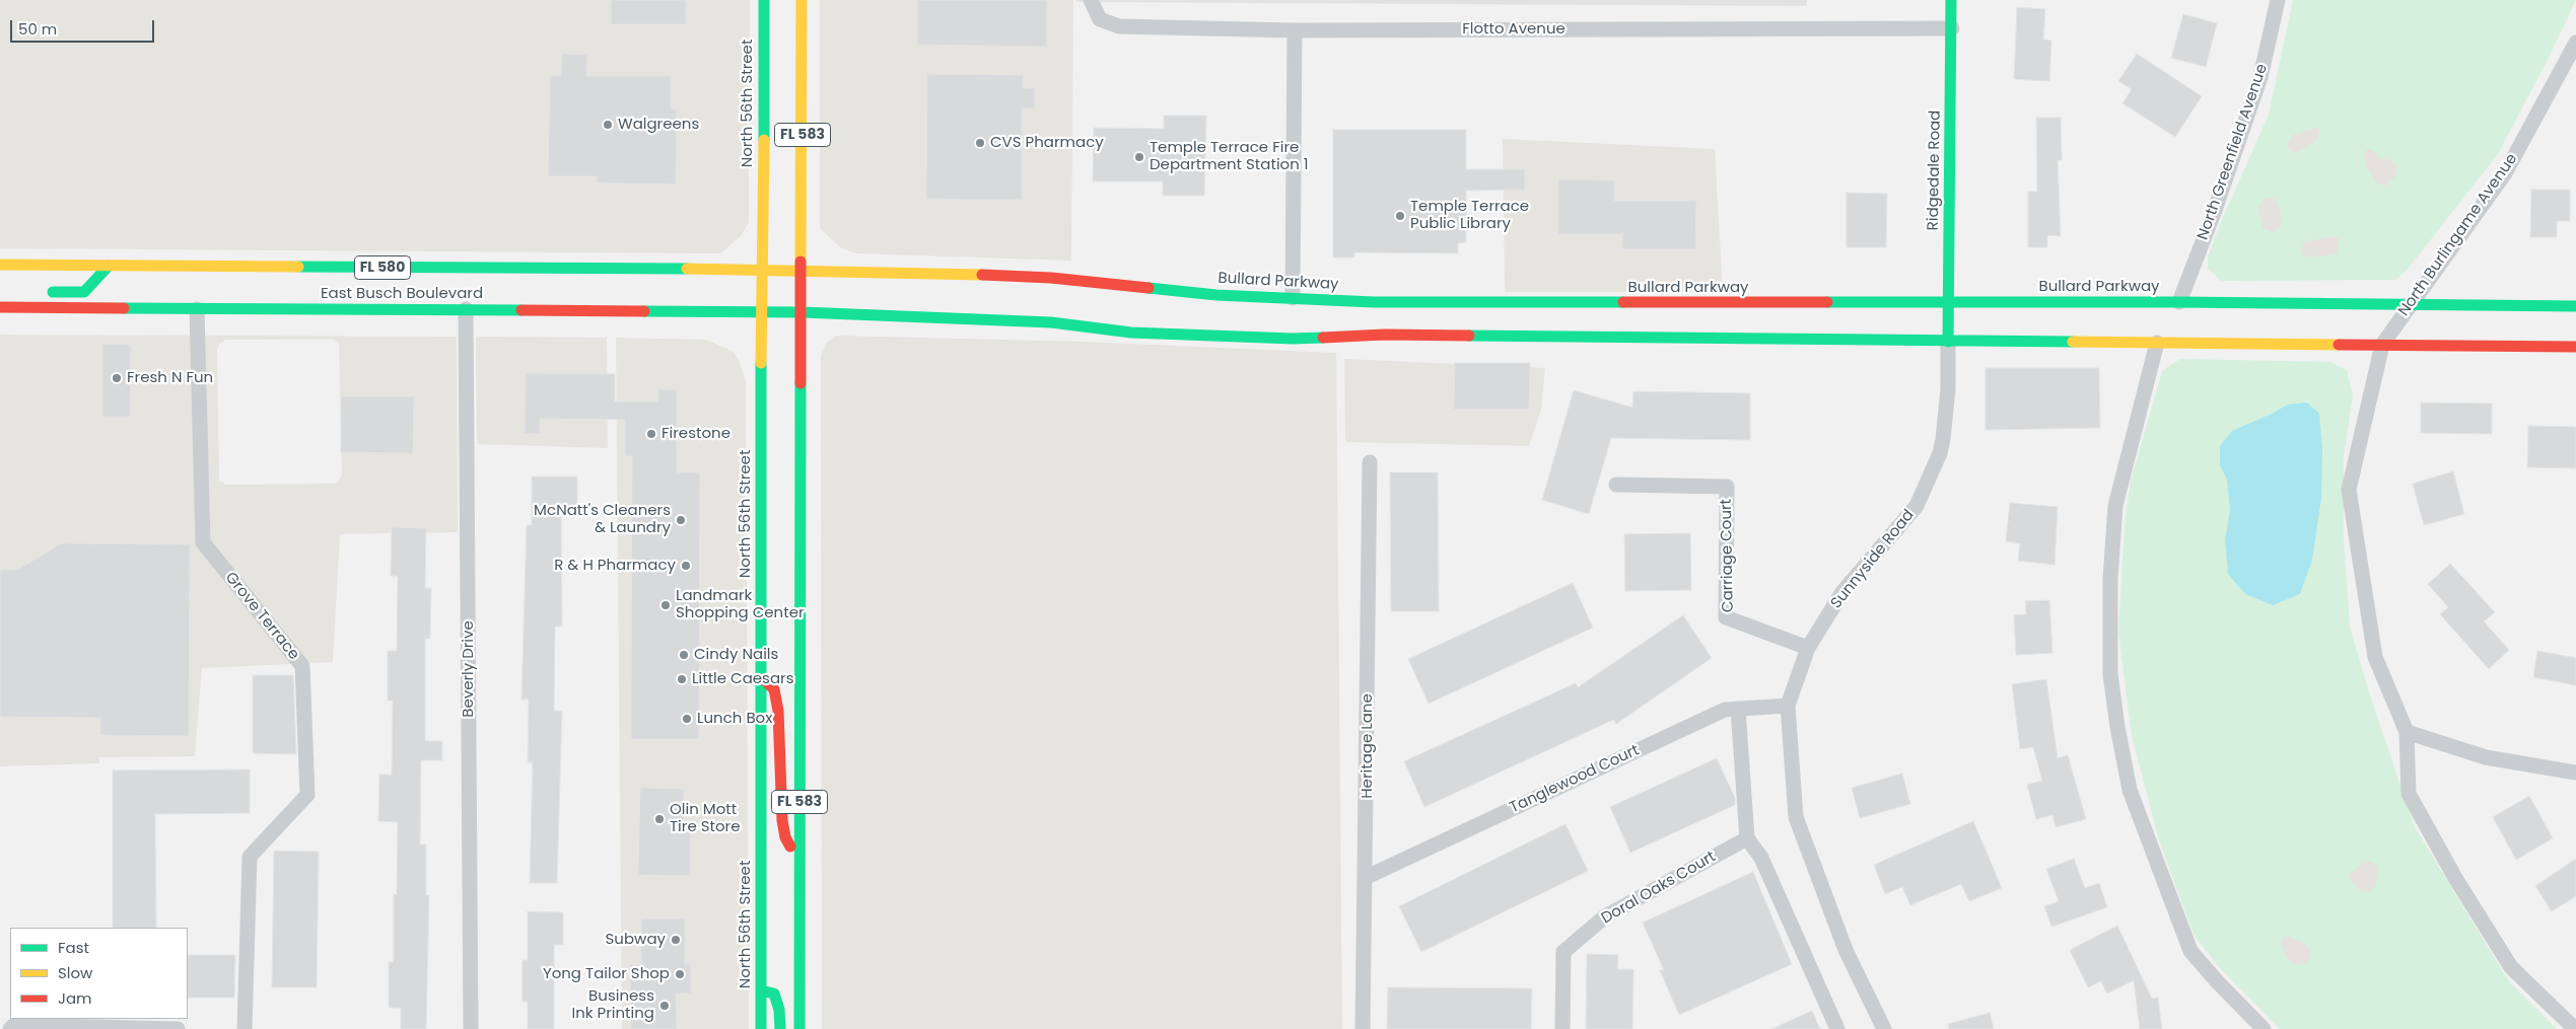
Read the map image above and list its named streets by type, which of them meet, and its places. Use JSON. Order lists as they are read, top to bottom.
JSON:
{
  "streets": {
    "main road": [
      "North 56th Street",
      "FL 583",
      "Ridgedale Road",
      "FL 580",
      "Bullard Parkway",
      "East Busch Boulevard"
    ],
    "street": [
      "Flotto Avenue",
      "North Greenfield Avenue",
      "North Burlingame Avenue",
      "Carriage Court",
      "Sunnyside Road",
      "Grove Terrace",
      "Beverly Drive",
      "Heritage Lane",
      "Tanglewood Court",
      "Doral Oaks Court"
    ]
  },
  "crossings": [
    ["Flotto Avenue", "Ridgedale Road"],
    ["North 56th Street", "East Busch Boulevard"],
    ["FL 583", "Bullard Parkway"],
    ["FL 583", "East Busch Boulevard"],
    ["North Greenfield Avenue", "Bullard Parkway"],
    ["Ridgedale Road", "Bullard Parkway"],
    ["Ridgedale Road", "Sunnyside Road"],
    ["North Burlingame Avenue", "Bullard Parkway"],
    ["Bullard Parkway", "East Busch Boulevard"],
    ["East Busch Boulevard", "Grove Terrace"],
    ["East Busch Boulevard", "Beverly Drive"],
    ["Carriage Court", "Sunnyside Road"],
    ["Sunnyside Road", "Tanglewood Court"],
    ["Heritage Lane", "Tanglewood Court"]
  ],
  "places": [
    "Walgreens",
    "CVS Pharmacy",
    "Temple Terrace Fire Department Station 1",
    "Temple Terrace Public Library",
    "Fresh N Fun",
    "Firestone",
    "McNatt's Cleaners & Laundry",
    "R & H Pharmacy",
    "Landmark Shopping Center",
    "Cindy Nails",
    "Little Caesars",
    "Lunch Box",
    "Olin Mott Tire Store",
    "Subway",
    "Yong Tailor Shop",
    "Business Ink Printing"
  ],
  "legend": ["Fast", "Slow", "Jam"],
  "scale_bar": "50 m"
}
